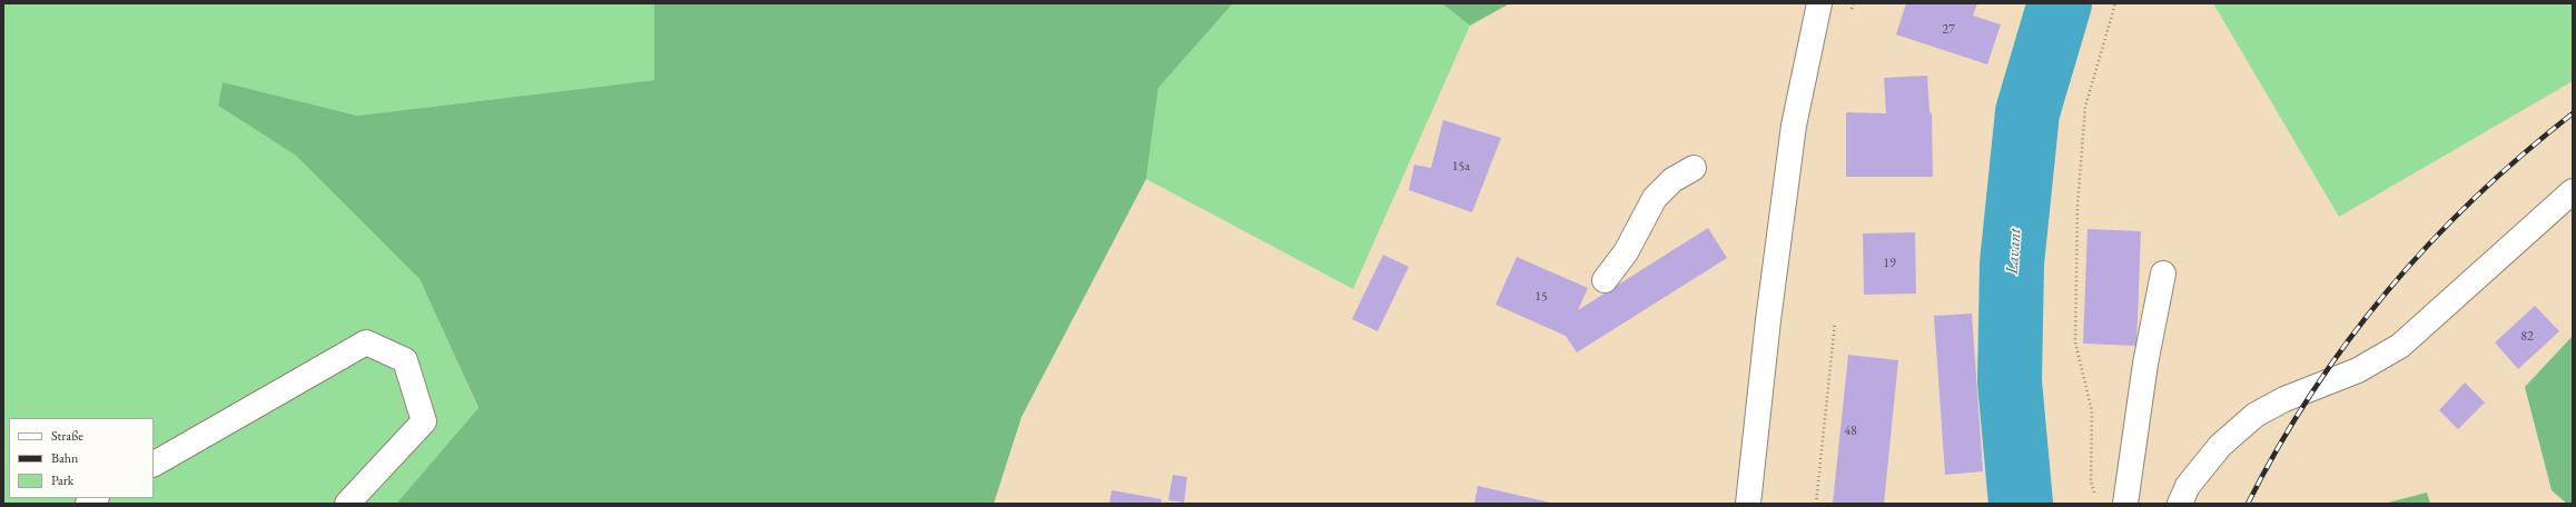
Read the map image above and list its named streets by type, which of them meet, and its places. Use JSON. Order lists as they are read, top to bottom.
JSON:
{
  "water": ["Lavant"],
  "house_numbers": [
    "27",
    "15a",
    "19",
    "15",
    "82",
    "48"
  ],
  "legend": ["Straße", "Bahn", "Park"]
}
